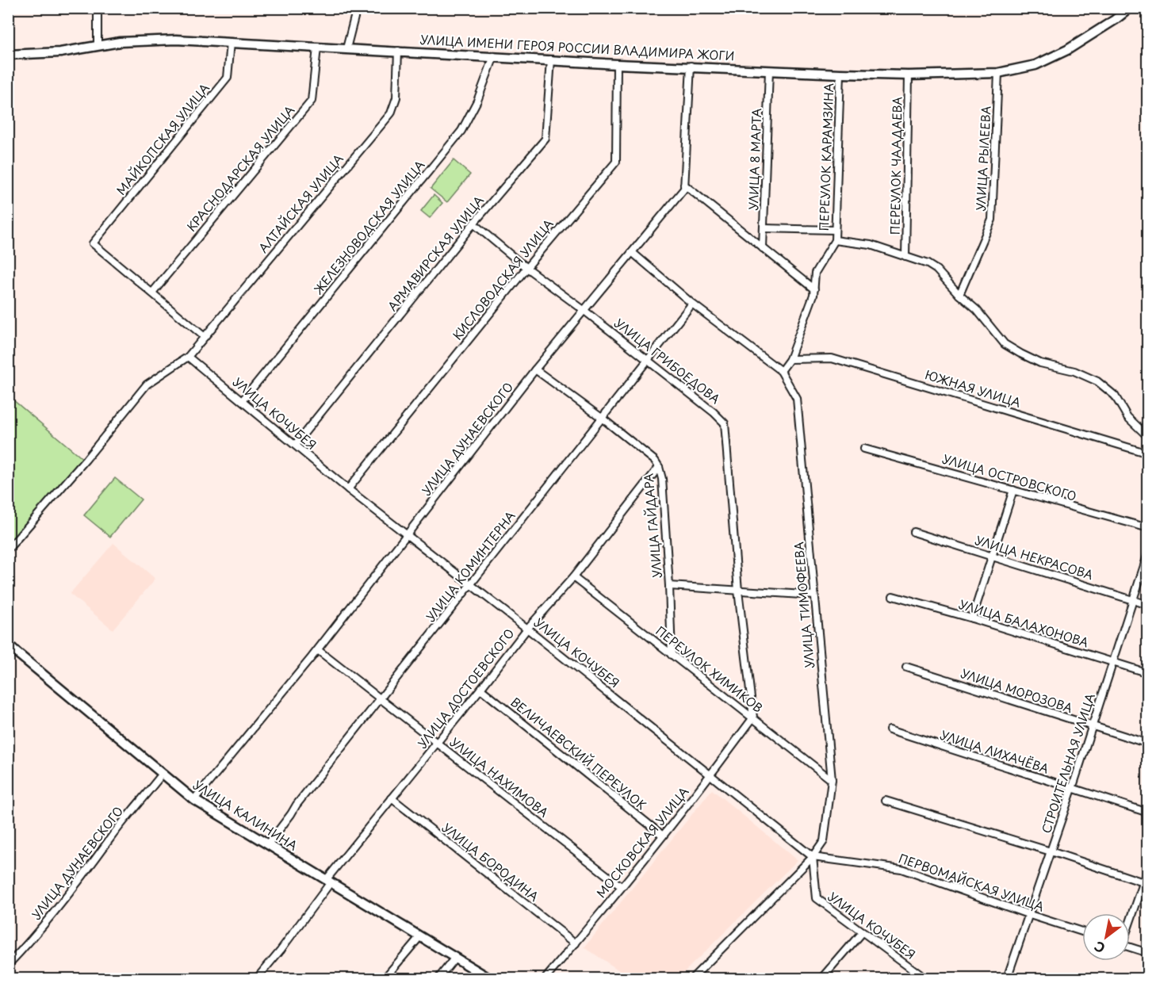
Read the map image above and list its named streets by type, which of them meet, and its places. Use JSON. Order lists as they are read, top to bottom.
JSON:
{
  "streets": {
    "main road": ["УЛИЦА ИМЕНИ ГЕРОЯ РОССИИ ВЛАДИМИРА ЖОГИ", "УЛИЦА КАЛИНИНА"],
    "street": [
      "МАЙКОПСКАЯ УЛИЦА",
      "ПЕРЕУЛОК КАРАМЗИНА",
      "УЛИЦА РЫЛЕЕВА",
      "УЛИЦА 8 МАРТА",
      "ПЕРЕУЛОК ЧААДАЕВА",
      "КРАСНОДАРСКАЯ УЛИЦА",
      "АЛТАЙСКАЯ УЛИЦА",
      "ЖЕЛЕЗНОВОДСКАЯ УЛИЦА",
      "АРМАВИРСКАЯ УЛИЦА",
      "КИСЛОВОДСКАЯ УЛИЦА",
      "УЛИЦА ГРИБОЕДОВА",
      "ЮЖНАЯ УЛИЦА",
      "УЛИЦА КОЧУБЕЯ",
      "УЛИЦА ДУНАЕВСКОГО",
      "УЛИЦА ОСТРОВСКОГО",
      "УЛИЦА ГАЙДАРА",
      "УЛИЦА НЕКРАСОВА",
      "УЛИЦА КОМИНТЕРНА",
      "УЛИЦА ТИМОФЕЕВА",
      "УЛИЦА БАЛАХОНОВА",
      "ПЕРЕУЛОК ХИМИКОВ",
      "УЛИЦА ДОСТОЕВСКОГО",
      "УЛИЦА МОРОЗОВА",
      "УЛИЦА ЛИХАЧЁВА",
      "ВЕЛИЧАЕВСКИЙ ПЕРЕУЛОК",
      "СТРОИТЕЛЬНАЯ УЛИЦА",
      "УЛИЦА НАХИМОВА",
      "МОСКОВСКАЯ УЛИЦА",
      "УЛИЦА БОРОДИНА",
      "ПЕРВОМАЙСКАЯ УЛИЦА"
    ]
  },
  "crossings": [
    ["УЛИЦА ИМЕНИ ГЕРОЯ РОССИИ ВЛАДИМИРА ЖОГИ", "МАЙКОПСКАЯ УЛИЦА"],
    ["УЛИЦА ИМЕНИ ГЕРОЯ РОССИИ ВЛАДИМИРА ЖОГИ", "ПЕРЕУЛОК КАРАМЗИНА"],
    ["УЛИЦА ИМЕНИ ГЕРОЯ РОССИИ ВЛАДИМИРА ЖОГИ", "УЛИЦА РЫЛЕЕВА"],
    ["УЛИЦА ИМЕНИ ГЕРОЯ РОССИИ ВЛАДИМИРА ЖОГИ", "УЛИЦА 8 МАРТА"],
    ["УЛИЦА ИМЕНИ ГЕРОЯ РОССИИ ВЛАДИМИРА ЖОГИ", "ПЕРЕУЛОК ЧААДАЕВА"],
    ["УЛИЦА ИМЕНИ ГЕРОЯ РОССИИ ВЛАДИМИРА ЖОГИ", "КРАСНОДАРСКАЯ УЛИЦА"],
    ["УЛИЦА ИМЕНИ ГЕРОЯ РОССИИ ВЛАДИМИРА ЖОГИ", "АЛТАЙСКАЯ УЛИЦА"],
    ["УЛИЦА ИМЕНИ ГЕРОЯ РОССИИ ВЛАДИМИРА ЖОГИ", "ЖЕЛЕЗНОВОДСКАЯ УЛИЦА"],
    ["УЛИЦА ИМЕНИ ГЕРОЯ РОССИИ ВЛАДИМИРА ЖОГИ", "АРМАВИРСКАЯ УЛИЦА"],
    ["УЛИЦА ИМЕНИ ГЕРОЯ РОССИИ ВЛАДИМИРА ЖОГИ", "КИСЛОВОДСКАЯ УЛИЦА"],
    ["МАЙКОПСКАЯ УЛИЦА", "КРАСНОДАРСКАЯ УЛИЦА"],
    ["ПЕРЕУЛОК КАРАМЗИНА", "ЮЖНАЯ УЛИЦА"],
    ["ПЕРЕУЛОК КАРАМЗИНА", "УЛИЦА ТИМОФЕЕВА"],
    ["АЛТАЙСКАЯ УЛИЦА", "УЛИЦА КОЧУБЕЯ"],
    ["ЖЕЛЕЗНОВОДСКАЯ УЛИЦА", "УЛИЦА КОЧУБЕЯ"],
    ["АРМАВИРСКАЯ УЛИЦА", "УЛИЦА ГРИБОЕДОВА"],
    ["АРМАВИРСКАЯ УЛИЦА", "УЛИЦА КОЧУБЕЯ"],
    ["КИСЛОВОДСКАЯ УЛИЦА", "УЛИЦА ГРИБОЕДОВА"],
    ["КИСЛОВОДСКАЯ УЛИЦА", "УЛИЦА КОЧУБЕЯ"],
    ["УЛИЦА ГРИБОЕДОВА", "УЛИЦА ДУНАЕВСКОГО"],
    ["УЛИЦА ГРИБОЕДОВА", "УЛИЦА КОМИНТЕРНА"],
    ["УЛИЦА ГРИБОЕДОВА", "ПЕРЕУЛОК ХИМИКОВ"],
    ["УЛИЦА ГРИБОЕДОВА", "МОСКОВСКАЯ УЛИЦА"],
    ["УЛИЦА КОЧУБЕЯ", "УЛИЦА ДУНАЕВСКОГО"],
    ["УЛИЦА КОЧУБЕЯ", "УЛИЦА КОМИНТЕРНА"],
    ["УЛИЦА КОЧУБЕЯ", "УЛИЦА ТИМОФЕЕВА"],
    ["УЛИЦА КОЧУБЕЯ", "УЛИЦА ДОСТОЕВСКОГО"],
    ["УЛИЦА КОЧУБЕЯ", "МОСКОВСКАЯ УЛИЦА"],
    ["УЛИЦА КОЧУБЕЯ", "ПЕРВОМАЙСКАЯ УЛИЦА"],
    ["УЛИЦА ДУНАЕВСКОГО", "УЛИЦА ГАЙДАРА"],
    ["УЛИЦА ДУНАЕВСКОГО", "УЛИЦА ТИМОФЕЕВА"],
    ["УЛИЦА ДУНАЕВСКОГО", "УЛИЦА НАХИМОВА"],
    ["УЛИЦА ДУНАЕВСКОГО", "УЛИЦА КАЛИНИНА"],
    ["УЛИЦА ГАЙДАРА", "УЛИЦА КОМИНТЕРНА"],
    ["УЛИЦА ГАЙДАРА", "ПЕРЕУЛОК ХИМИКОВ"],
    ["УЛИЦА ГАЙДАРА", "УЛИЦА ДОСТОЕВСКОГО"],
    ["УЛИЦА НЕКРАСОВА", "СТРОИТЕЛЬНАЯ УЛИЦА"],
    ["УЛИЦА КОМИНТЕРНА", "УЛИЦА ТИМОФЕЕВА"],
    ["УЛИЦА КОМИНТЕРНА", "УЛИЦА НАХИМОВА"],
    ["УЛИЦА КОМИНТЕРНА", "УЛИЦА КАЛИНИНА"],
    ["УЛИЦА ТИМОФЕЕВА", "ПЕРЕУЛОК ХИМИКОВ"],
    ["УЛИЦА ТИМОФЕЕВА", "ПЕРВОМАЙСКАЯ УЛИЦА"],
    ["УЛИЦА БАЛАХОНОВА", "СТРОИТЕЛЬНАЯ УЛИЦА"],
    ["ПЕРЕУЛОК ХИМИКОВ", "УЛИЦА ДОСТОЕВСКОГО"],
    ["ПЕРЕУЛОК ХИМИКОВ", "МОСКОВСКАЯ УЛИЦА"],
    ["УЛИЦА ДОСТОЕВСКОГО", "ВЕЛИЧАЕВСКИЙ ПЕРЕУЛОК"],
    ["УЛИЦА ДОСТОЕВСКОГО", "УЛИЦА НАХИМОВА"],
    ["УЛИЦА ДОСТОЕВСКОГО", "УЛИЦА КАЛИНИНА"],
    ["УЛИЦА ДОСТОЕВСКОГО", "УЛИЦА БОРОДИНА"],
    ["УЛИЦА МОРОЗОВА", "СТРОИТЕЛЬНАЯ УЛИЦА"],
    ["УЛИЦА ЛИХАЧЁВА", "СТРОИТЕЛЬНАЯ УЛИЦА"],
    ["ВЕЛИЧАЕВСКИЙ ПЕРЕУЛОК", "МОСКОВСКАЯ УЛИЦА"],
    ["СТРОИТЕЛЬНАЯ УЛИЦА", "ПЕРВОМАЙСКАЯ УЛИЦА"],
    ["УЛИЦА НАХИМОВА", "МОСКОВСКАЯ УЛИЦА"],
    ["МОСКОВСКАЯ УЛИЦА", "УЛИЦА БОРОДИНА"]
  ],
  "north": "bottom left"
}
